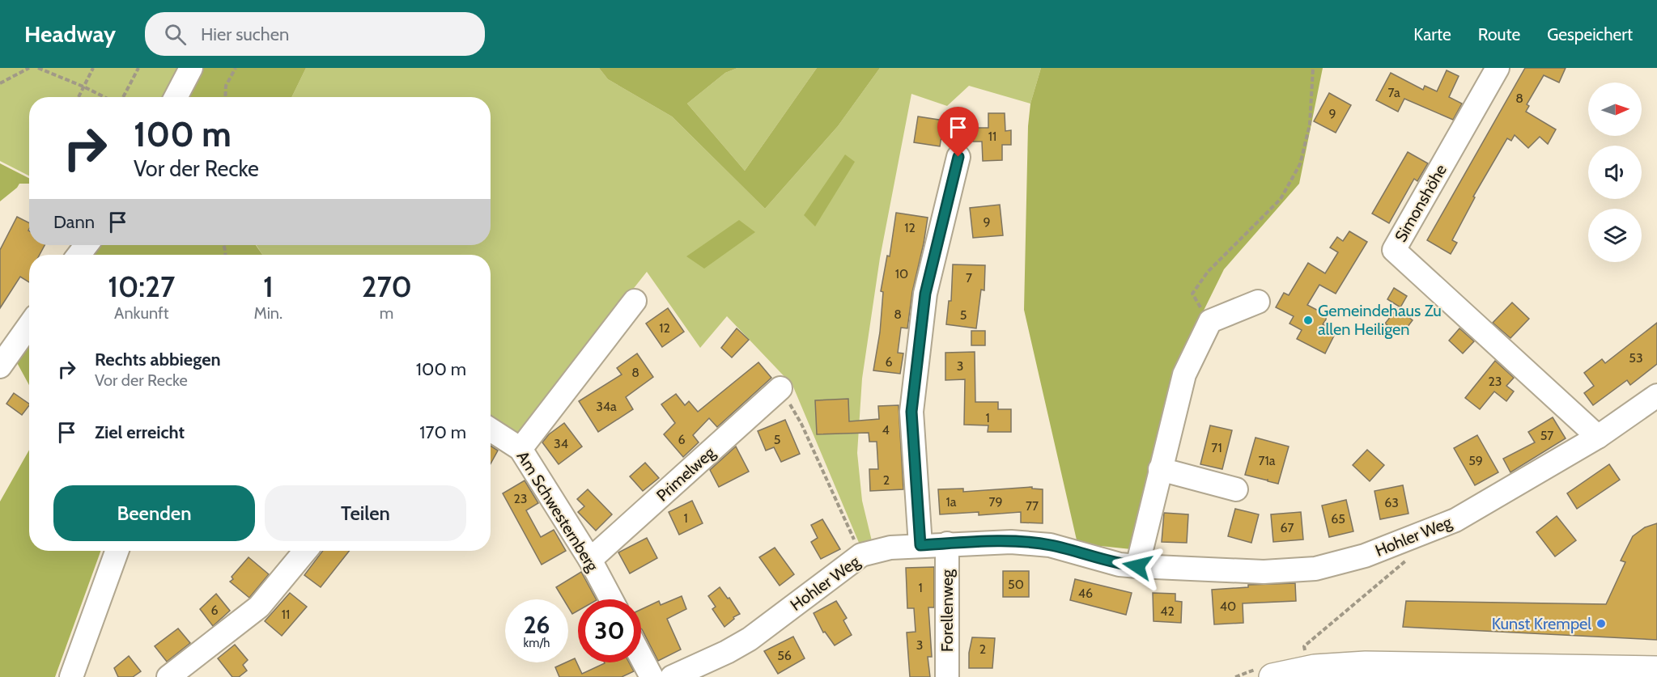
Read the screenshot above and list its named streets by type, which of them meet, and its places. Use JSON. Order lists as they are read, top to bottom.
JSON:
{
  "streets": {
    "street": [
      "Simonshöhe",
      "Primelweg",
      "Am Schwesternberg",
      "Hohler Weg",
      "Forellenweg"
    ]
  },
  "crossings": [
    ["Simonshöhe", "Hohler Weg"],
    ["Primelweg", "Am Schwesternberg"],
    ["Hohler Weg", "Forellenweg"]
  ],
  "places": ["Gemeindehaus Zu allen Heiligen", "Kunst Krempel"],
  "house_numbers": [
    "7a",
    "8",
    "9",
    "11",
    "9",
    "12",
    "10",
    "7",
    "8",
    "5",
    "12",
    "53",
    "6",
    "3",
    "8",
    "23",
    "34a",
    "1",
    "4",
    "57",
    "6",
    "5",
    "34",
    "71",
    "71a",
    "59",
    "2",
    "23",
    "1a",
    "79",
    "63",
    "77",
    "1",
    "65",
    "67",
    "50",
    "1",
    "46",
    "40",
    "6",
    "42",
    "11",
    "3",
    "2",
    "56"
  ],
  "north": "right",
  "page": {
    "header": "Headway",
    "search": "Hier suchen",
    "nav": ["Karte", "Route", "Gespeichert"],
    "turn": ["100 m", "Vor der Recke"],
    "then": "Dann",
    "eta": [
      "10:27",
      "Ankunft",
      "1",
      "Min.",
      "270",
      "m"
    ],
    "list": [
      {
        "name": "Rechts abbiegen",
        "note": "Vor der Recke",
        "value": "100 m"
      },
      {
        "name": "Ziel erreicht",
        "value": "170 m"
      }
    ],
    "buttons": ["Beenden", "Teilen"],
    "speed": "26 km/h",
    "limit": "30"
  }
}
